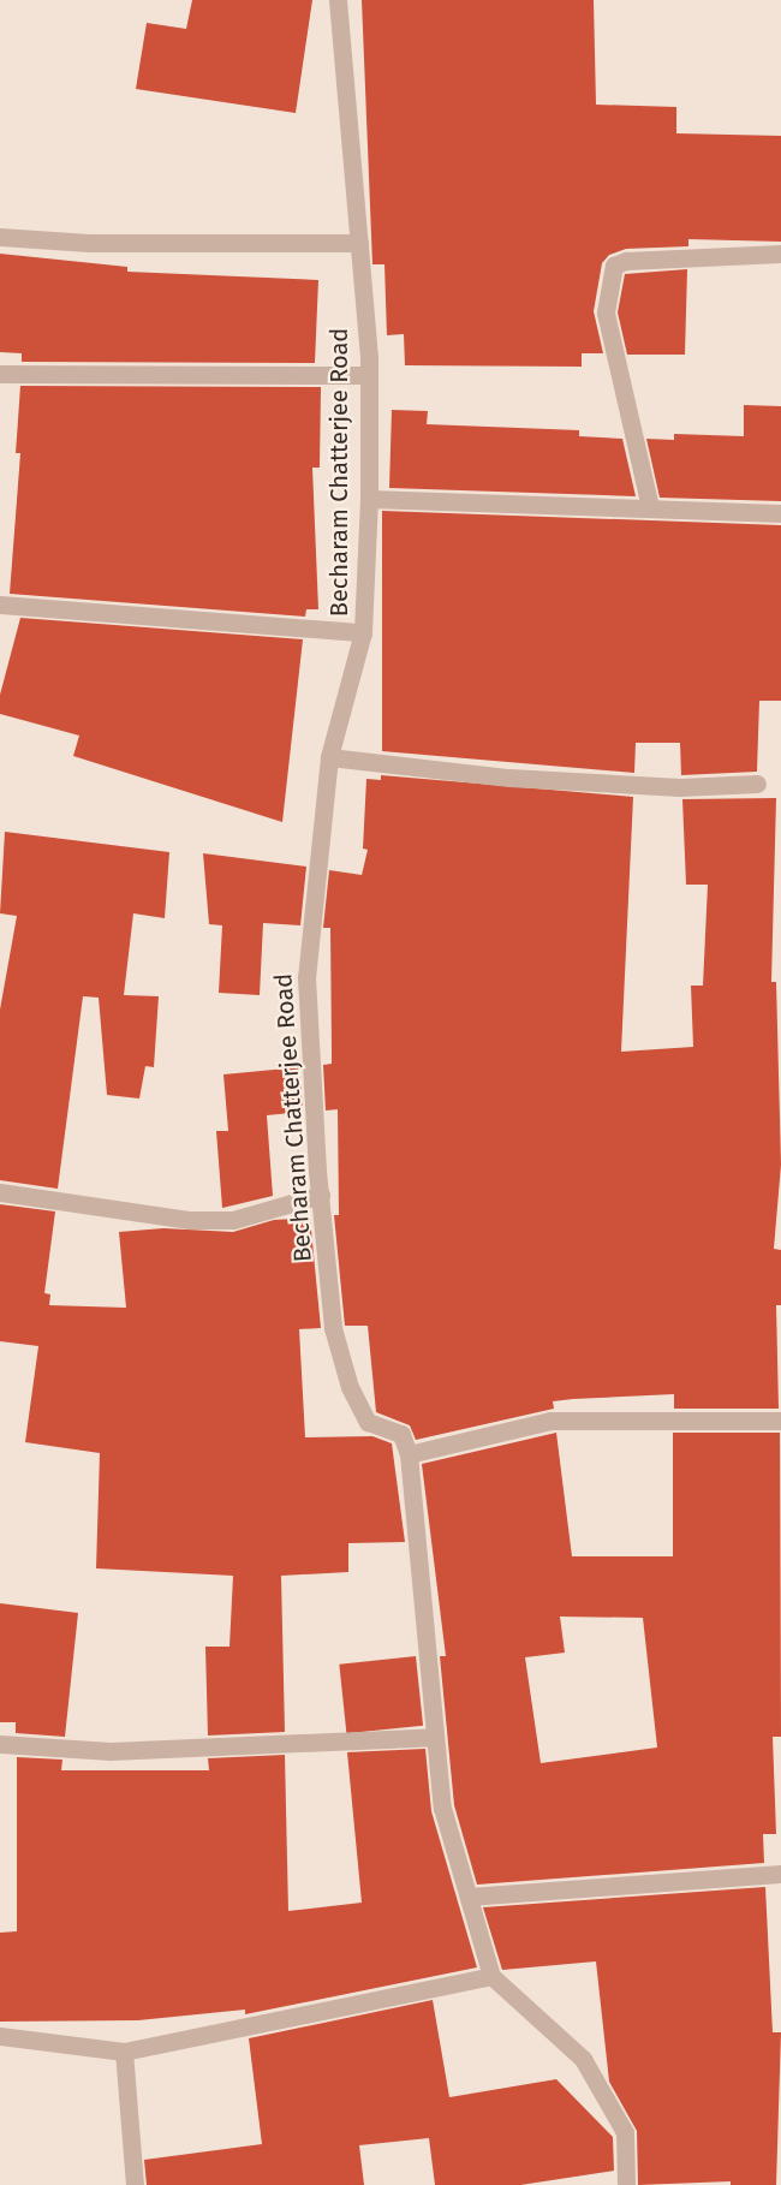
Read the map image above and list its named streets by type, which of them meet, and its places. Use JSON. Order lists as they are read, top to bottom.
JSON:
{
  "streets": {
    "street": ["Becharam Chatterjee Road"]
  }
}
